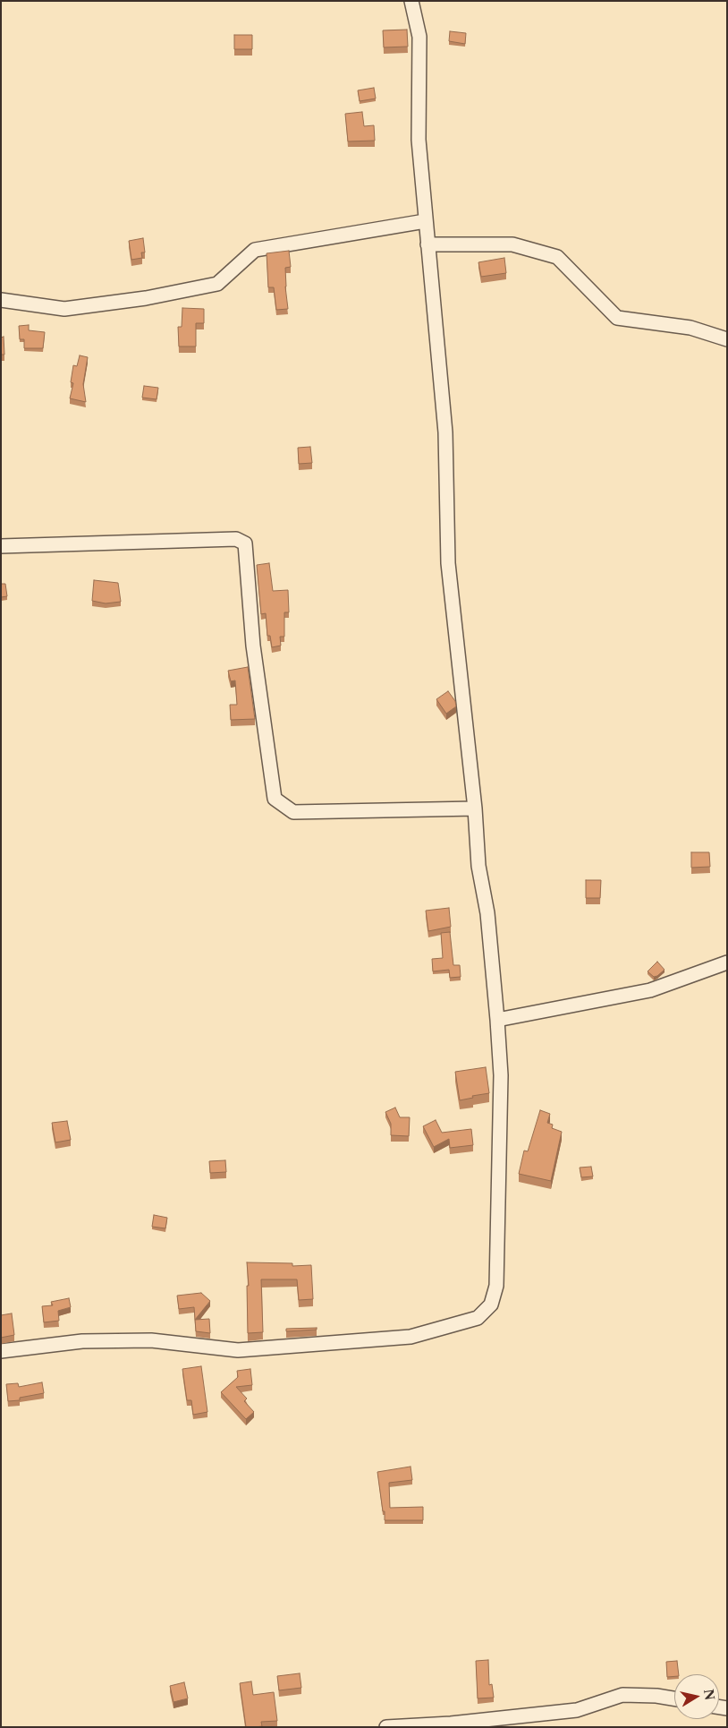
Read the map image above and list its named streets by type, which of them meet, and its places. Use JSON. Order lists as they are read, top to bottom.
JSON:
{
  "north": "right"
}
